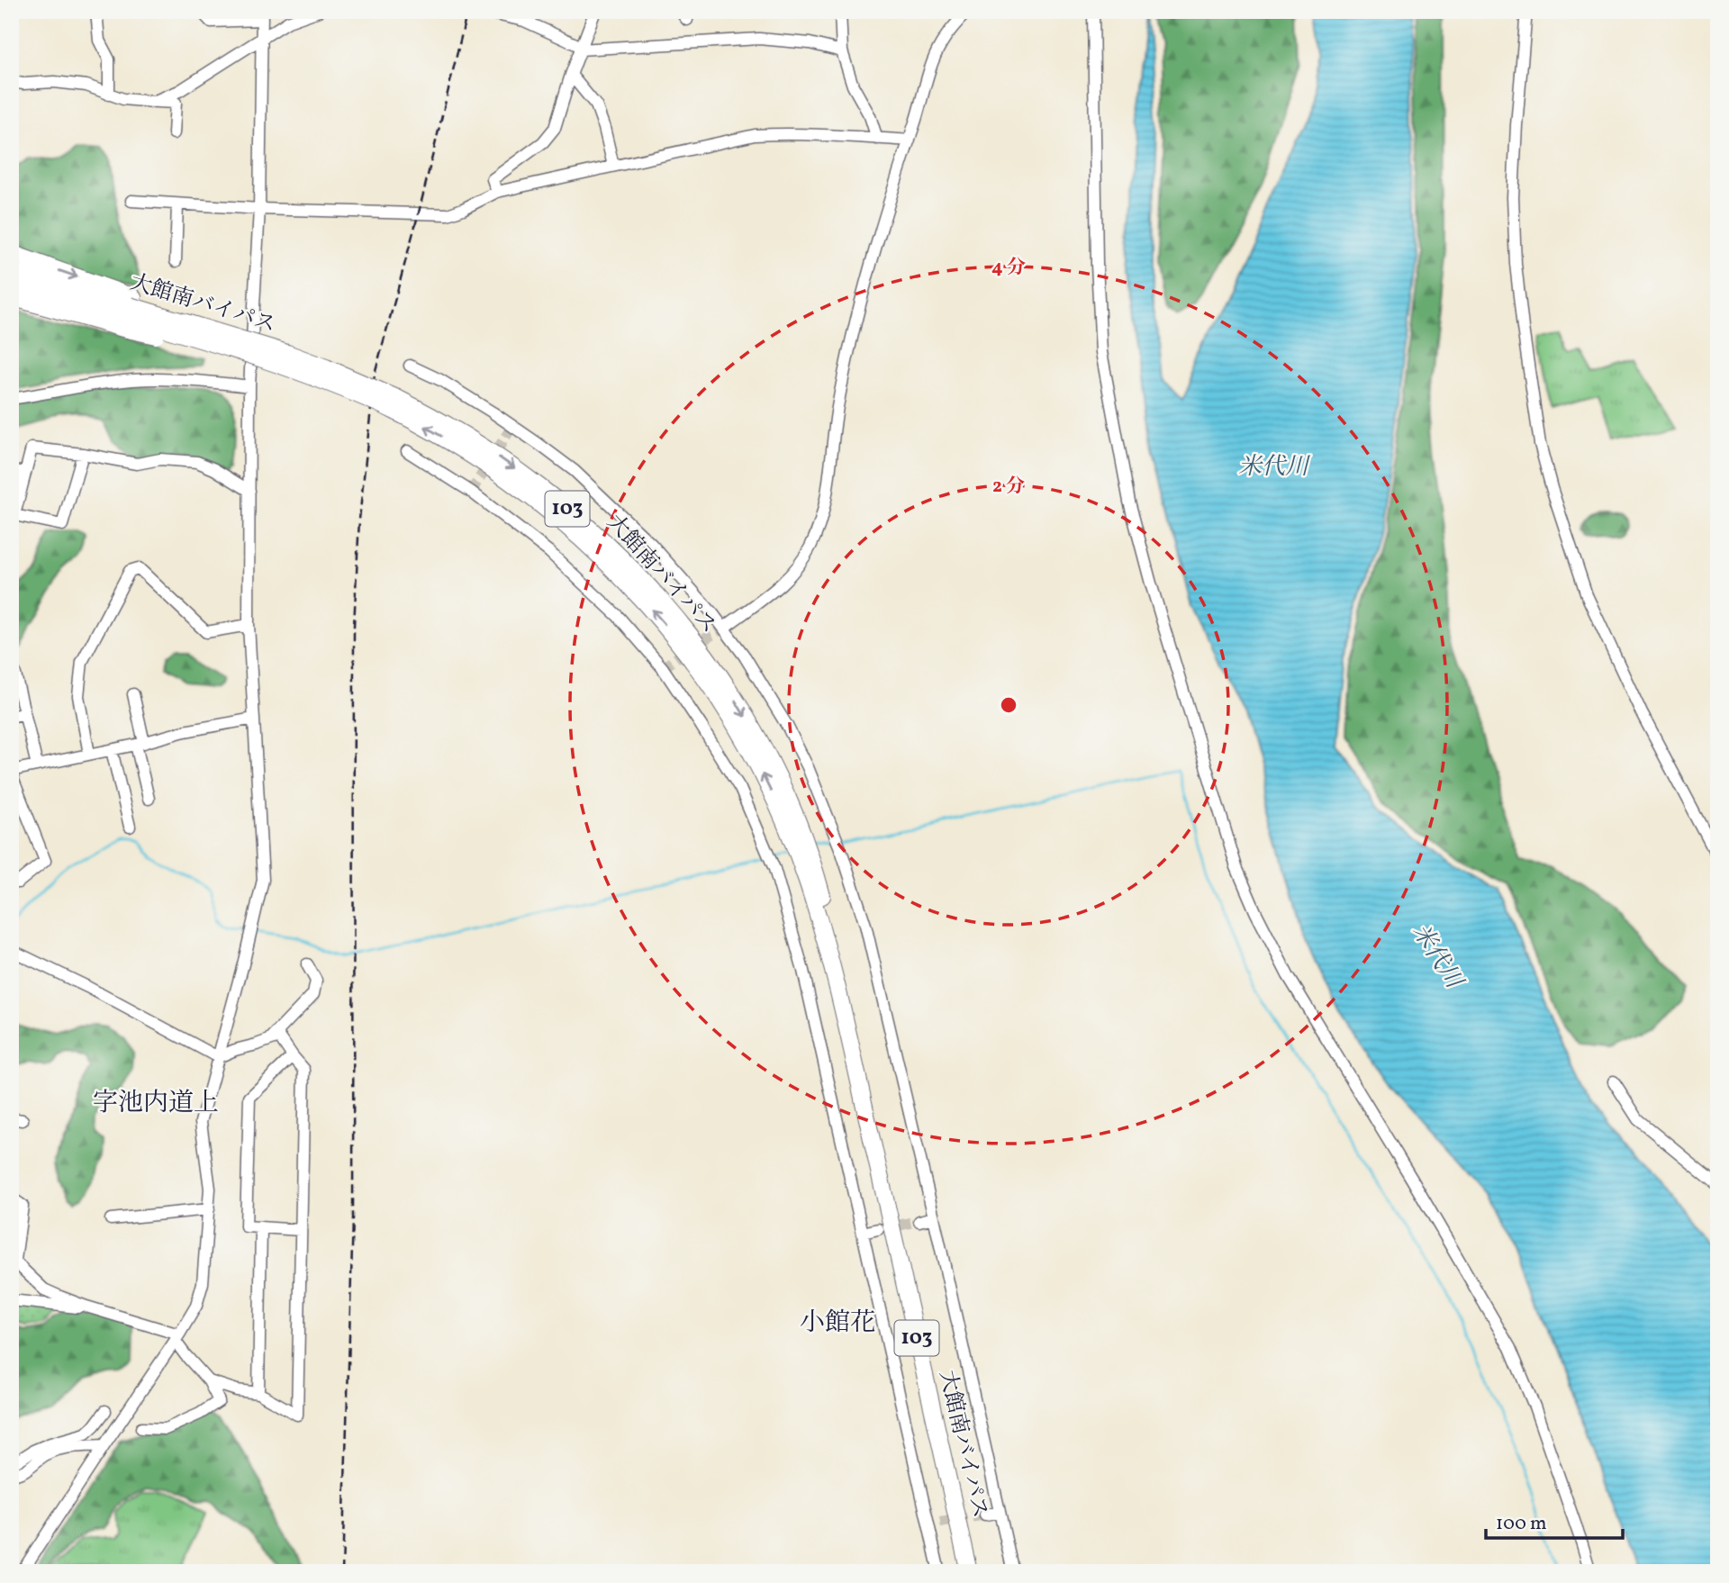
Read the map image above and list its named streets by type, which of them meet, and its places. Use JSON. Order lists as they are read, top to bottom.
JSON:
{
  "streets": {
    "highway": ["大館南バイパス", "103"]
  },
  "districts": ["字池内道上", "小館花"],
  "water": ["米代川"],
  "scale_bar": "100 m",
  "rings": ["4 分", "2 分"]
}
